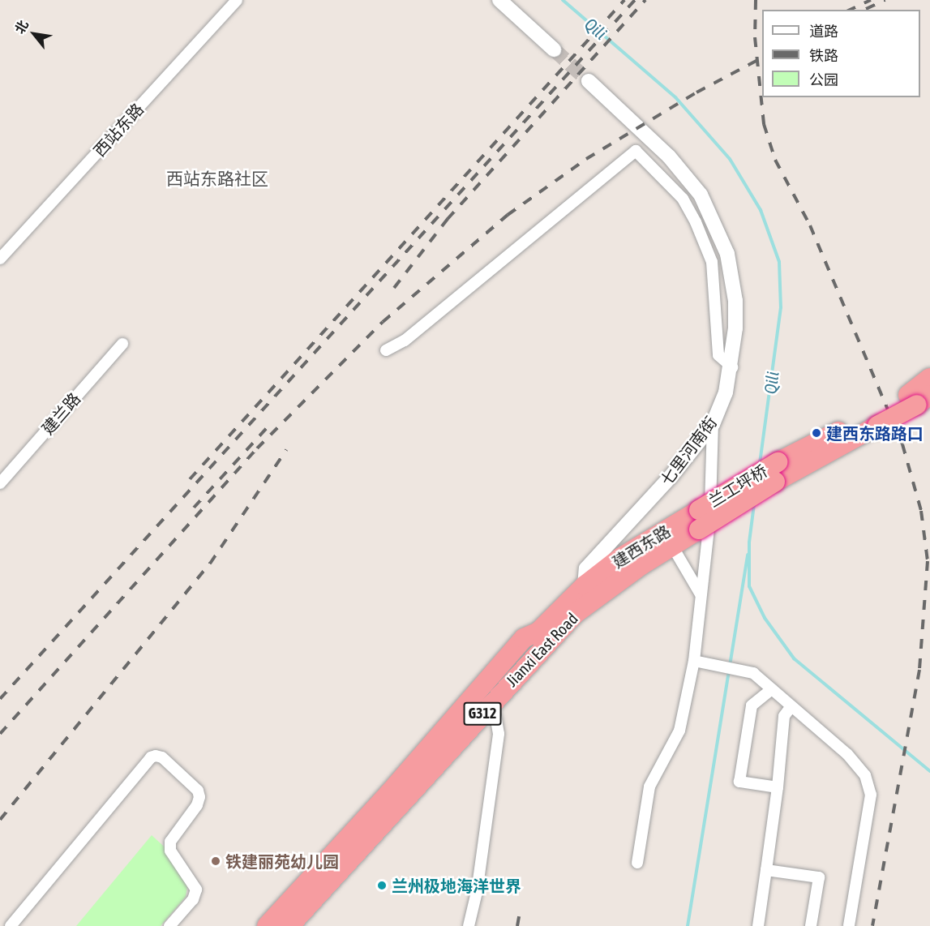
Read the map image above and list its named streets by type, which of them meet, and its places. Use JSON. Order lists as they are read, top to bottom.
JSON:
{
  "streets": {
    "highway": [
      "兰工坪桥",
      "建西东路",
      "Jianxi East Road",
      "G312"
    ],
    "street": ["西站东路", "建兰路", "七里河南街"]
  },
  "crossings": [
    ["七里河南街", "建西东路"],
    ["七里河南街", "Jianxi East Road"],
    ["兰工坪桥", "建西东路"],
    ["兰工坪桥", "Jianxi East Road"],
    ["兰工坪桥", "G312"],
    ["建西东路", "Jianxi East Road"]
  ],
  "districts": ["西站东路社区"],
  "water": ["Qili"],
  "places": ["建西东路路口", "铁建丽苑幼儿园", "兰州极地海洋世界"],
  "legend": ["道路", "铁路", "公园"],
  "north": "top left"
}
